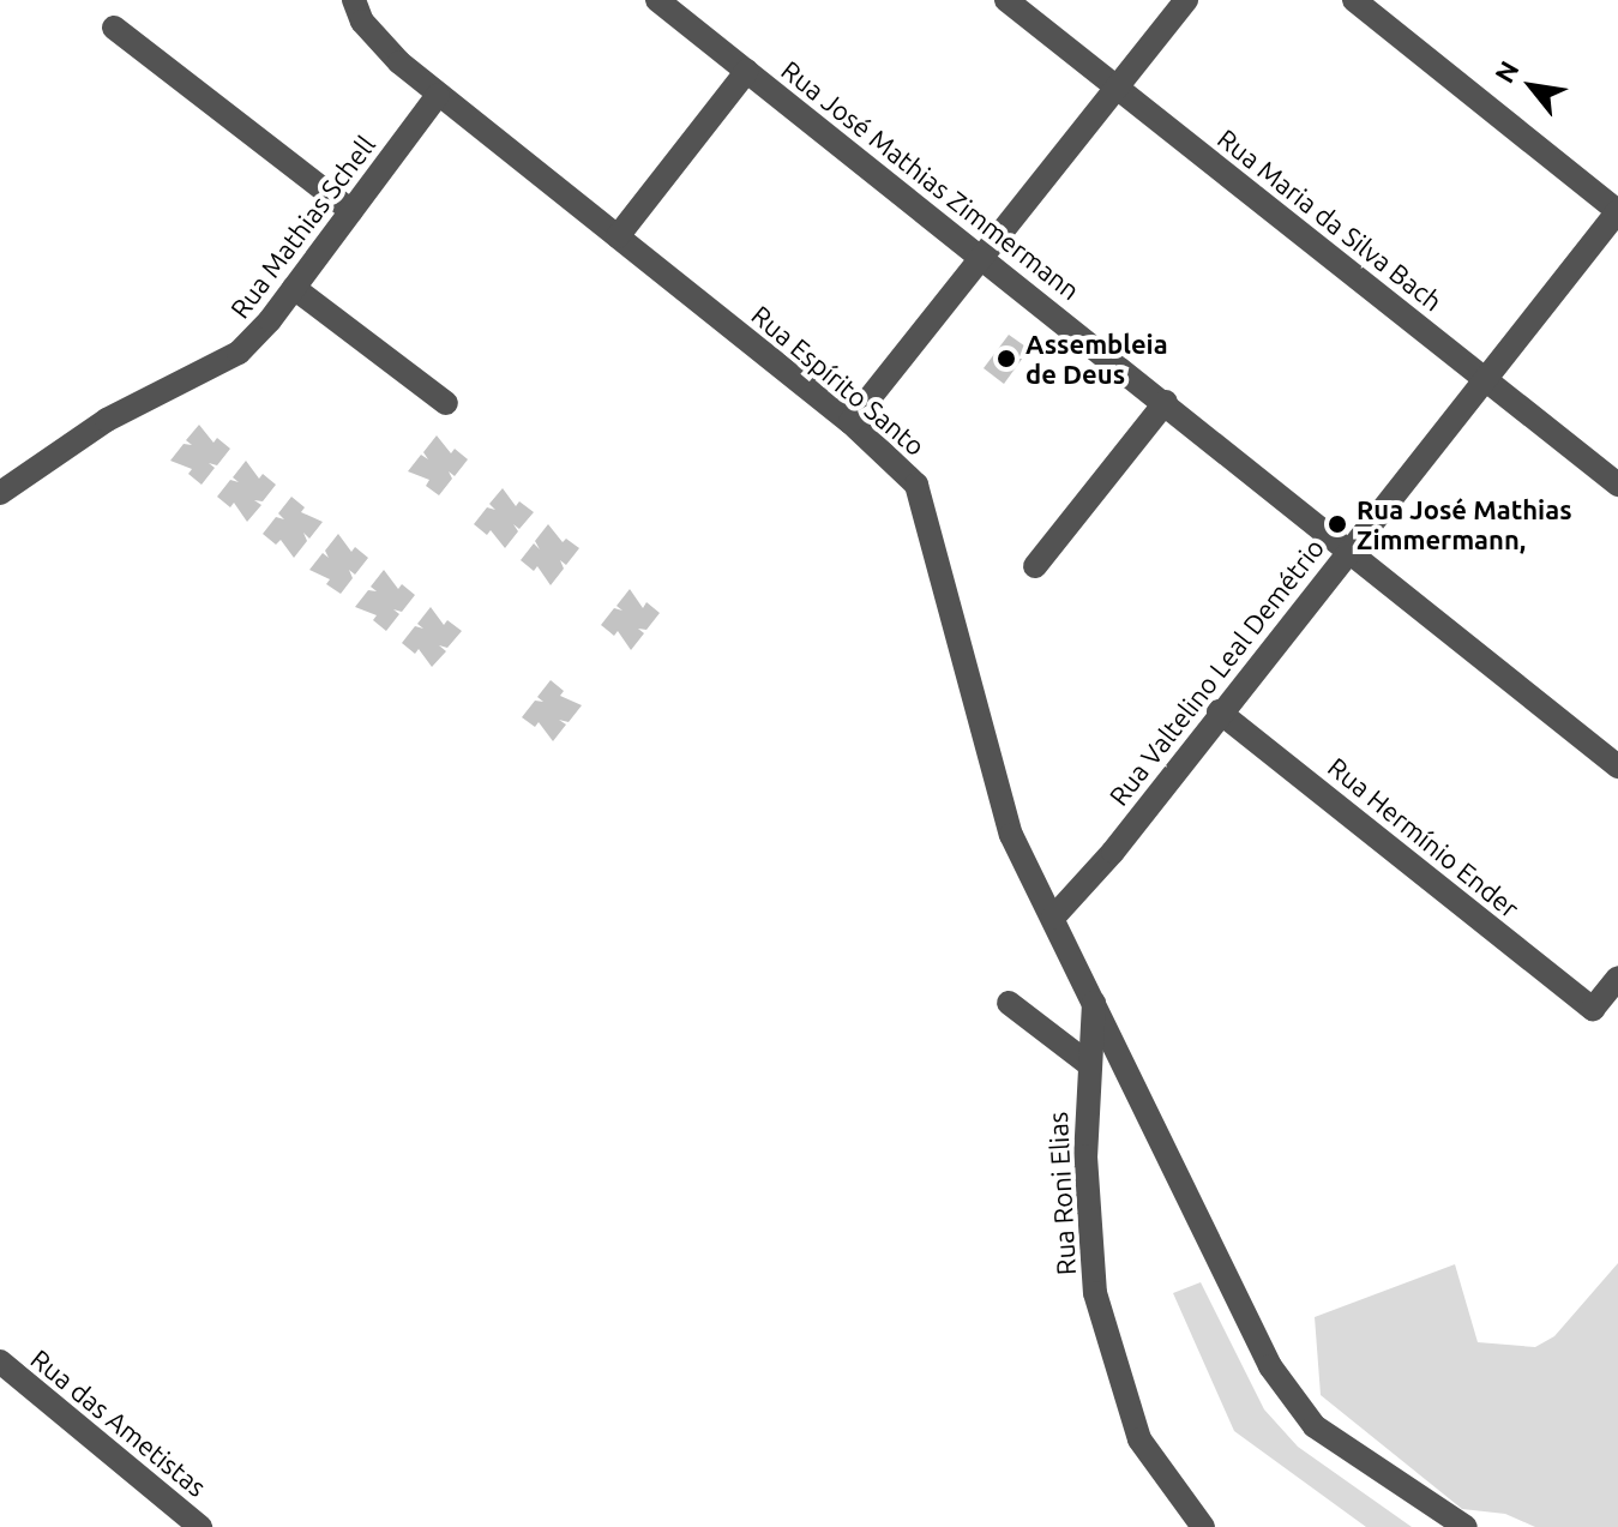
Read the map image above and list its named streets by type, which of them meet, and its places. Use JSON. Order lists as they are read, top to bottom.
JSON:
{
  "streets": {
    "street": [
      "Rua José Mathias Zimmermann",
      "Rua Maria da Silva Bach",
      "Rua Mathias Schell",
      "Rua Espírito Santo",
      "Rua Valtelino Leal Demétrio",
      "Rua Hermínio Ender",
      "Rua Roni Elias",
      "Rua das Ametistas"
    ]
  },
  "crossings": [
    ["Rua José Mathias Zimmermann", "Rua Valtelino Leal Demétrio"],
    ["Rua Maria da Silva Bach", "Rua Valtelino Leal Demétrio"],
    ["Rua Mathias Schell", "Rua Espírito Santo"],
    ["Rua Espírito Santo", "Rua Valtelino Leal Demétrio"],
    ["Rua Espírito Santo", "Rua Roni Elias"],
    ["Rua Valtelino Leal Demétrio", "Rua Hermínio Ender"]
  ],
  "places": ["Assembleia de Deus", "Rua José Mathias Zimmermann,"],
  "north": "top left"
}
